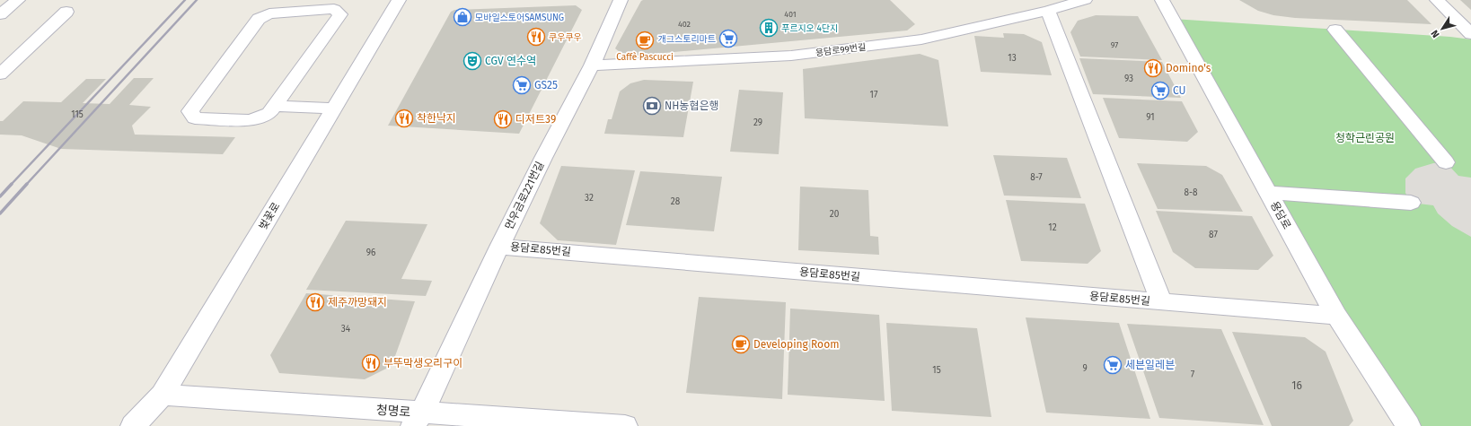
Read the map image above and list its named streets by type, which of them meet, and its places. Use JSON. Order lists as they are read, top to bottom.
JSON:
{
  "streets": {
    "street": [
      "용담로99번길",
      "먼우금로221번길",
      "용담로",
      "벚꽃로",
      "용담로85번길",
      "청명로"
    ]
  },
  "crossings": [
    ["용담로99번길", "먼우금로221번길"],
    ["용담로99번길", "용담로85번길"],
    ["먼우금로221번길", "용담로85번길"],
    ["먼우금로221번길", "청명로"],
    ["용담로", "용담로85번길"],
    ["벚꽃로", "청명로"]
  ],
  "parks": ["청학근린공원"],
  "places": {
    "shop": ["모바일스토어SAMSUNG"],
    "building": ["푸르지오 4단지"],
    "restaurant": [
      "쿠우쿠우",
      "Domino's",
      "착한낙지",
      "디저트39",
      "제주까망돼지",
      "부뚜막생오리구이"
    ],
    "supermarket": [
      "개그스토리마트",
      "GS25",
      "CU",
      "세븐일레븐"
    ],
    "cafe": ["Caffè Pascucci", "Developing Room"],
    "theatre": ["CGV 연수역"],
    "bank": ["NH농협은행"]
  },
  "house_numbers": [
    "401",
    "402",
    "97",
    "13",
    "93",
    "17",
    "115",
    "91",
    "29",
    "8-7",
    "8-8",
    "32",
    "28",
    "20",
    "12",
    "87",
    "96",
    "34",
    "9",
    "15",
    "7",
    "16"
  ],
  "north": "bottom left"
}
